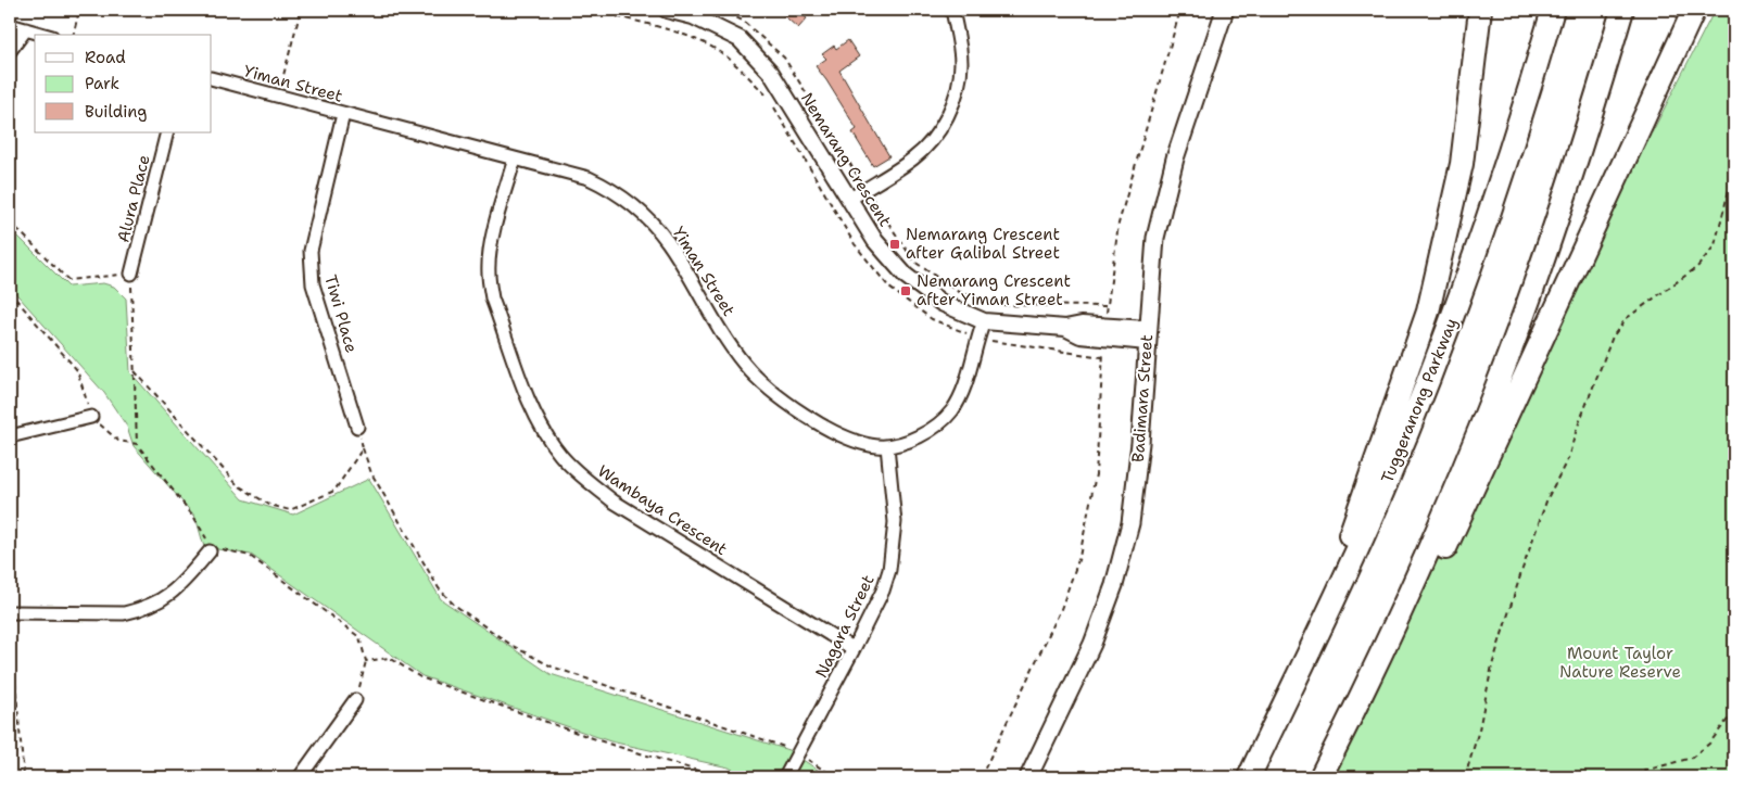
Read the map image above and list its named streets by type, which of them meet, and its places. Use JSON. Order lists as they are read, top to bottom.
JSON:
{
  "streets": {
    "highway": ["Tuggeranong Parkway"],
    "main road": ["Badimara Street"],
    "street": [
      "Yiman Street",
      "Nemarang Crescent",
      "Alura Place",
      "Tiwi Place",
      "Wambaya Crescent",
      "Nagara Street"
    ]
  },
  "crossings": [
    ["Yiman Street", "Nemarang Crescent"],
    ["Yiman Street", "Tiwi Place"],
    ["Yiman Street", "Wambaya Crescent"],
    ["Yiman Street", "Nagara Street"],
    ["Nemarang Crescent", "Badimara Street"],
    ["Wambaya Crescent", "Nagara Street"]
  ],
  "parks": ["Mount Taylor Nature Reserve"],
  "places": {
    "transit": ["Nemarang Crescent after Galibal Street", "Nemarang Crescent after Yiman Street"]
  },
  "legend": ["Road", "Park", "Building"]
}
